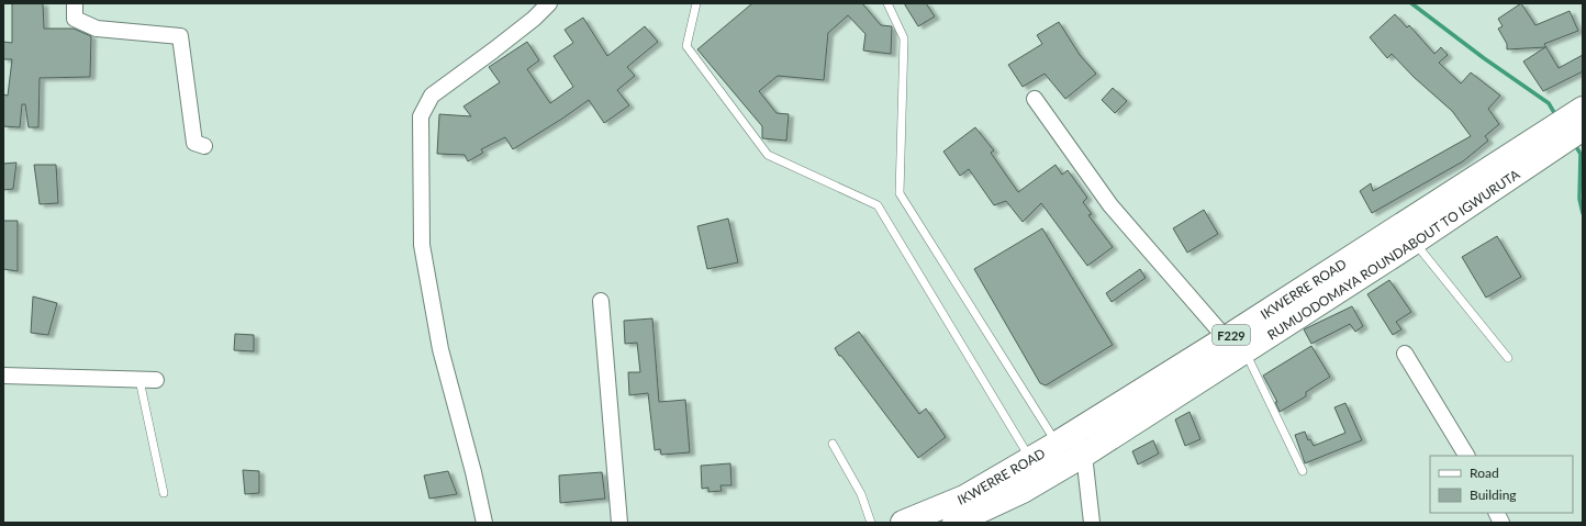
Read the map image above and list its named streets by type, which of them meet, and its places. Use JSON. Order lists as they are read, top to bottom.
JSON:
{
  "streets": {
    "main road": ["RUMUODOMAYA ROUNDABOUT TO IGWURUTA", "IKWERRE ROAD", "F229"]
  },
  "crossings": [
    ["RUMUODOMAYA ROUNDABOUT TO IGWURUTA", "IKWERRE ROAD"]
  ],
  "legend": ["Road", "Building"]
}
